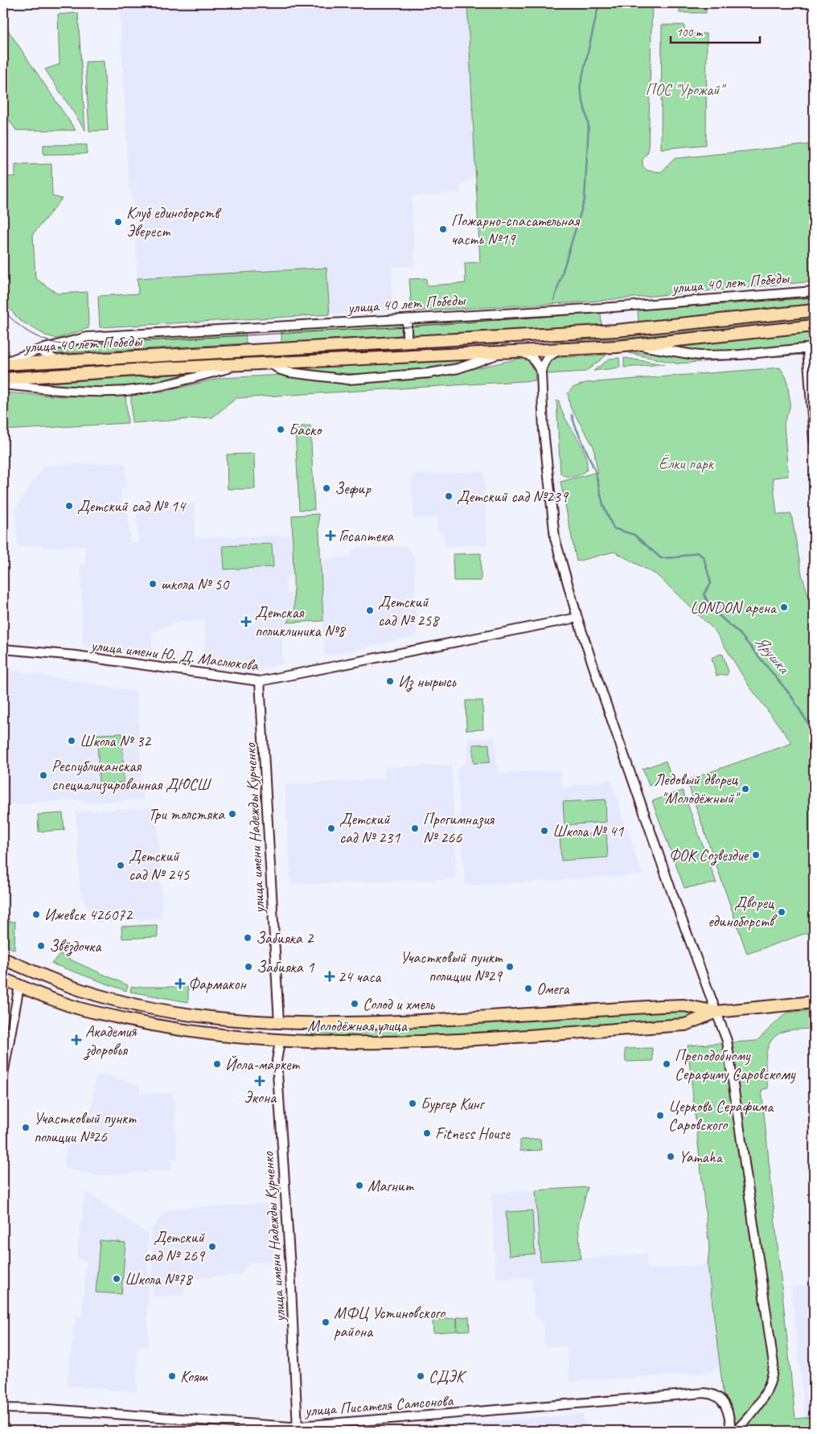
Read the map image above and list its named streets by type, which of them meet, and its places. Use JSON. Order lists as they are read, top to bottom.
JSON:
{
  "streets": {
    "main road": ["улица 40 лет Победы", "Молодёжная улица"],
    "street": ["улица имени Ю. Д. Маслюкова", "улица имени Надежды Курченко", "улица Писателя Самсонова"]
  },
  "crossings": [
    ["улица имени Ю. Д. Маслюкова", "улица имени Надежды Курченко"],
    ["улица имени Надежды Курченко", "Молодёжная улица"],
    ["улица имени Надежды Курченко", "улица Писателя Самсонова"]
  ],
  "water": ["Ярушка"],
  "parks": ["ПОС \"Урожай\"", "Ёлки парк"],
  "places": {
    "other": [
      "Клуб единоборств Эверест",
      "Пожарно-спасательная часть №19",
      "Баско",
      "Зефир",
      "Детский сад №239",
      "Детский сад № 14",
      "школа № 50",
      "LONDON арена",
      "Детский сад № 258",
      "Из нырысь",
      "Школа № 32",
      "Республиканская специализированная ДЮСШ",
      "Ледовый дворец \"Молодёжный\"",
      "Три толстяка",
      "Детский сад № 231",
      "Прогимназия № 266",
      "Школа № 41",
      "ФОК Созвездие",
      "Детский сад № 245",
      "Дворец единоборств",
      "Ижевск 426072",
      "Забияка 2",
      "Звёздочка",
      "Забияка 1",
      "Участковый пункт полиции №29",
      "Омега",
      "Солод и хмель",
      "Йола-маркет",
      "Преподобному Серафиму Саровскому",
      "Бургер Кинг",
      "Церковь Серафима Саровского",
      "Участковый пункт полиции №26",
      "Fitness House",
      "Yamaha",
      "Магнит",
      "Детский сад № 269",
      "Школа №78",
      "МФЦ Устиновского района",
      "Кояш",
      "СДЭК"
    ],
    "health": [
      "Госаптека",
      "Детская поликлиника №8",
      "24 часа",
      "Фармакон",
      "Академия здоровья",
      "Экона"
    ]
  },
  "scale_bar": "100 m"
}
